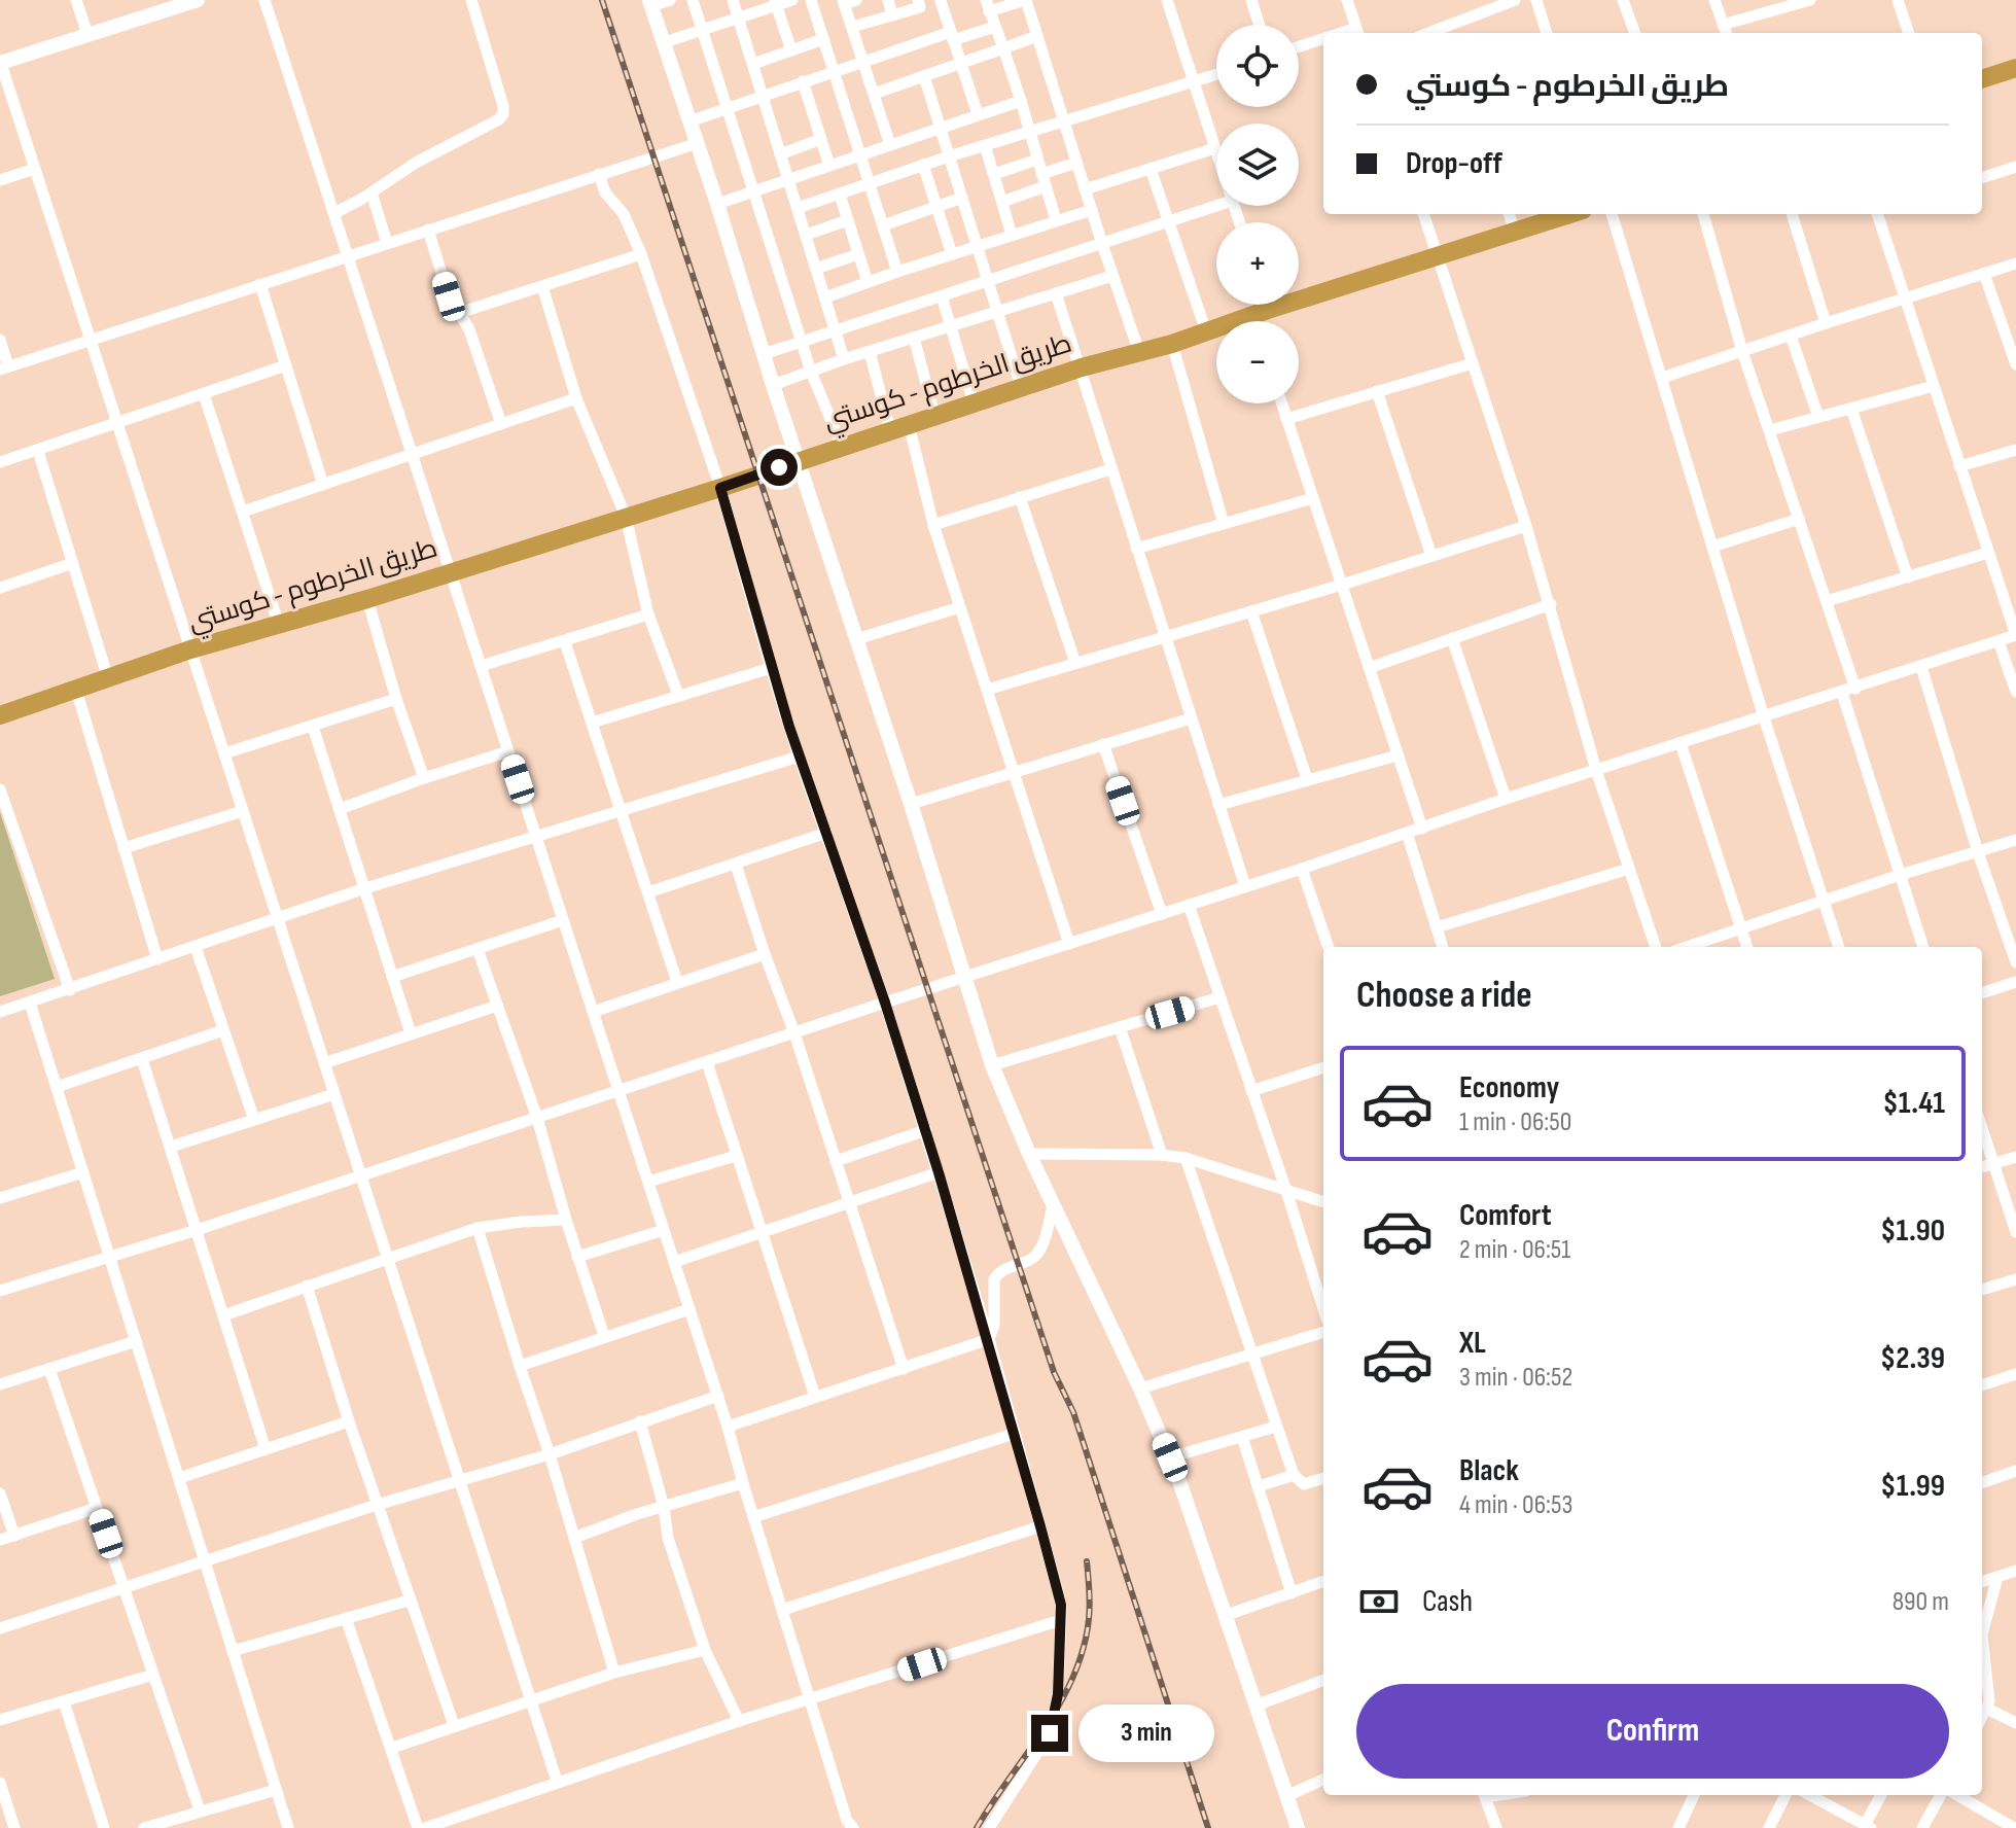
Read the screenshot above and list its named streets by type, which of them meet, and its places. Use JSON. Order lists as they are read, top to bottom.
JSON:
{
  "streets": {
    "highway": ["طريق الخرطوم - كوستي"]
  },
  "page": {
    "map_buttons": ["+", "−"],
    "banner": ["طريق الخرطوم - كوستي", "Drop-off"],
    "heading": "Choose a ride",
    "list": [
      {
        "name": "Economy",
        "note": "1 min · 06:50",
        "value": "$1.41"
      },
      {
        "name": "Comfort",
        "note": "2 min · 06:51",
        "value": "$1.90"
      },
      {
        "name": "XL",
        "note": "3 min · 06:52",
        "value": "$2.39"
      },
      {
        "name": "Black",
        "note": "4 min · 06:53",
        "value": "$1.99"
      }
    ],
    "pay": ["Cash", "890 m"],
    "buttons": "Confirm",
    "bubble": "3 min"
  }
}
